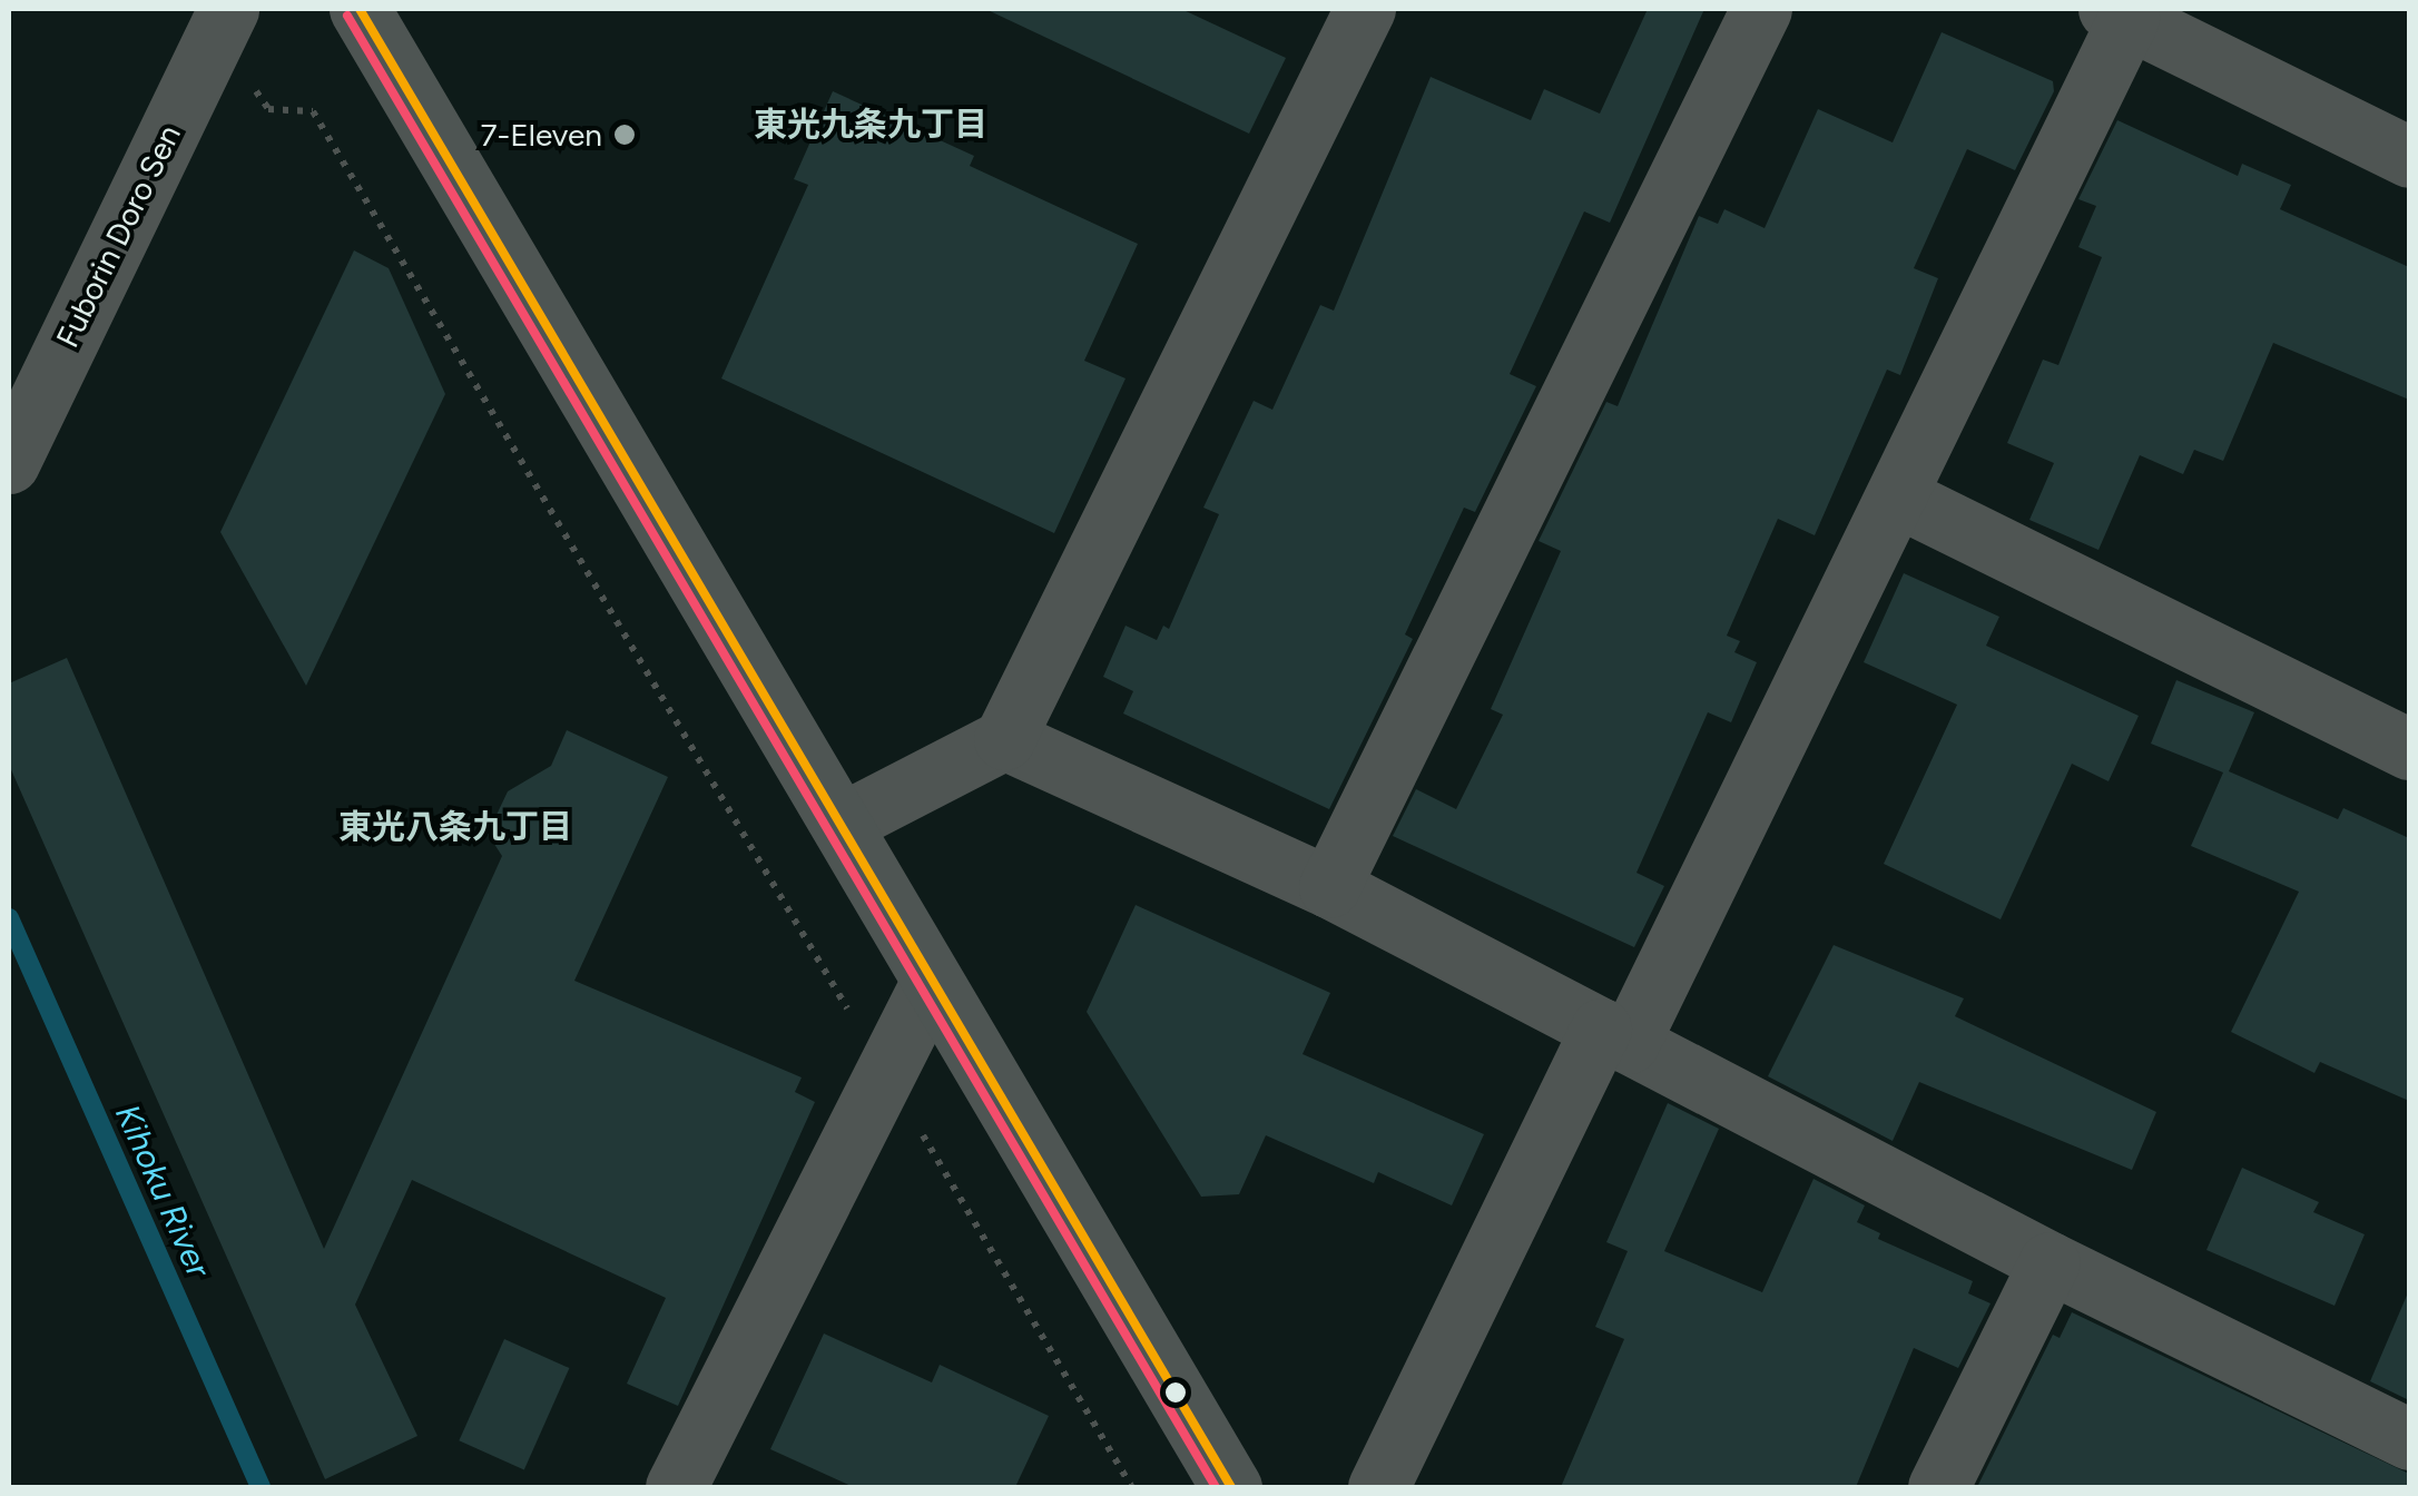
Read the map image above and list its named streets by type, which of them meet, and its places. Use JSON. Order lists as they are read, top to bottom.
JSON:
{
  "streets": {
    "street": ["Fuborin Doro Sen"]
  },
  "districts": ["東光九条九丁目", "東光八条九丁目"],
  "water": ["Kihoku River"],
  "places": ["7-Eleven"]
}
